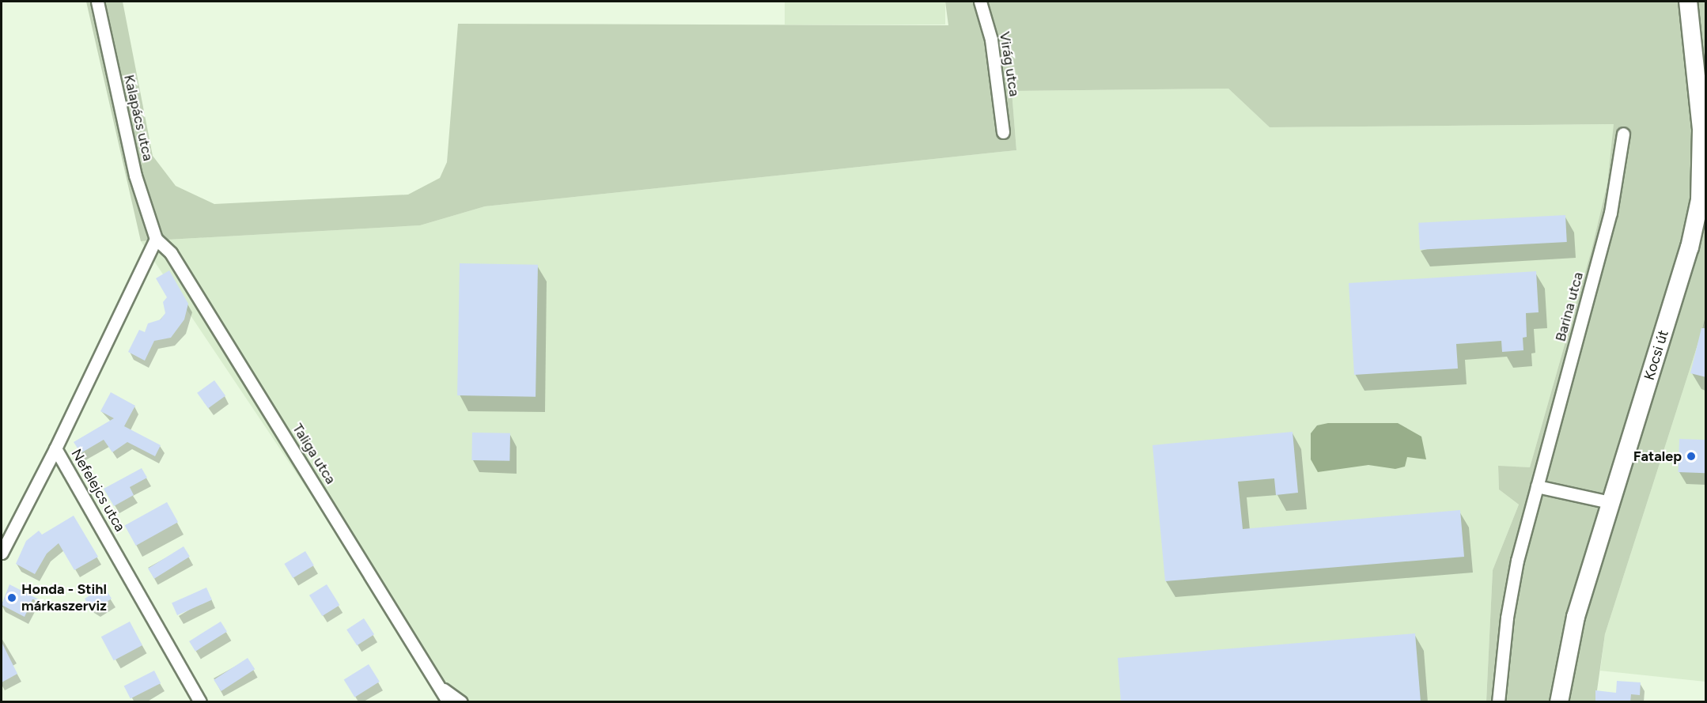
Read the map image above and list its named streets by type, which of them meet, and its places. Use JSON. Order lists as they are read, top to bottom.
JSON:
{
  "streets": {
    "main road": ["Kocsi út"],
    "street": [
      "Virág utca",
      "Kalapács utca",
      "Barina utca",
      "Taliga utca",
      "Nefelejcs utca"
    ]
  },
  "crossings": [
    ["Kalapács utca", "Taliga utca"],
    ["Kalapács utca", "Nefelejcs utca"],
    ["Taliga utca", "Nefelejcs utca"]
  ],
  "places": ["Fatalep", "Honda - Stihl márkaszerviz"]
}
